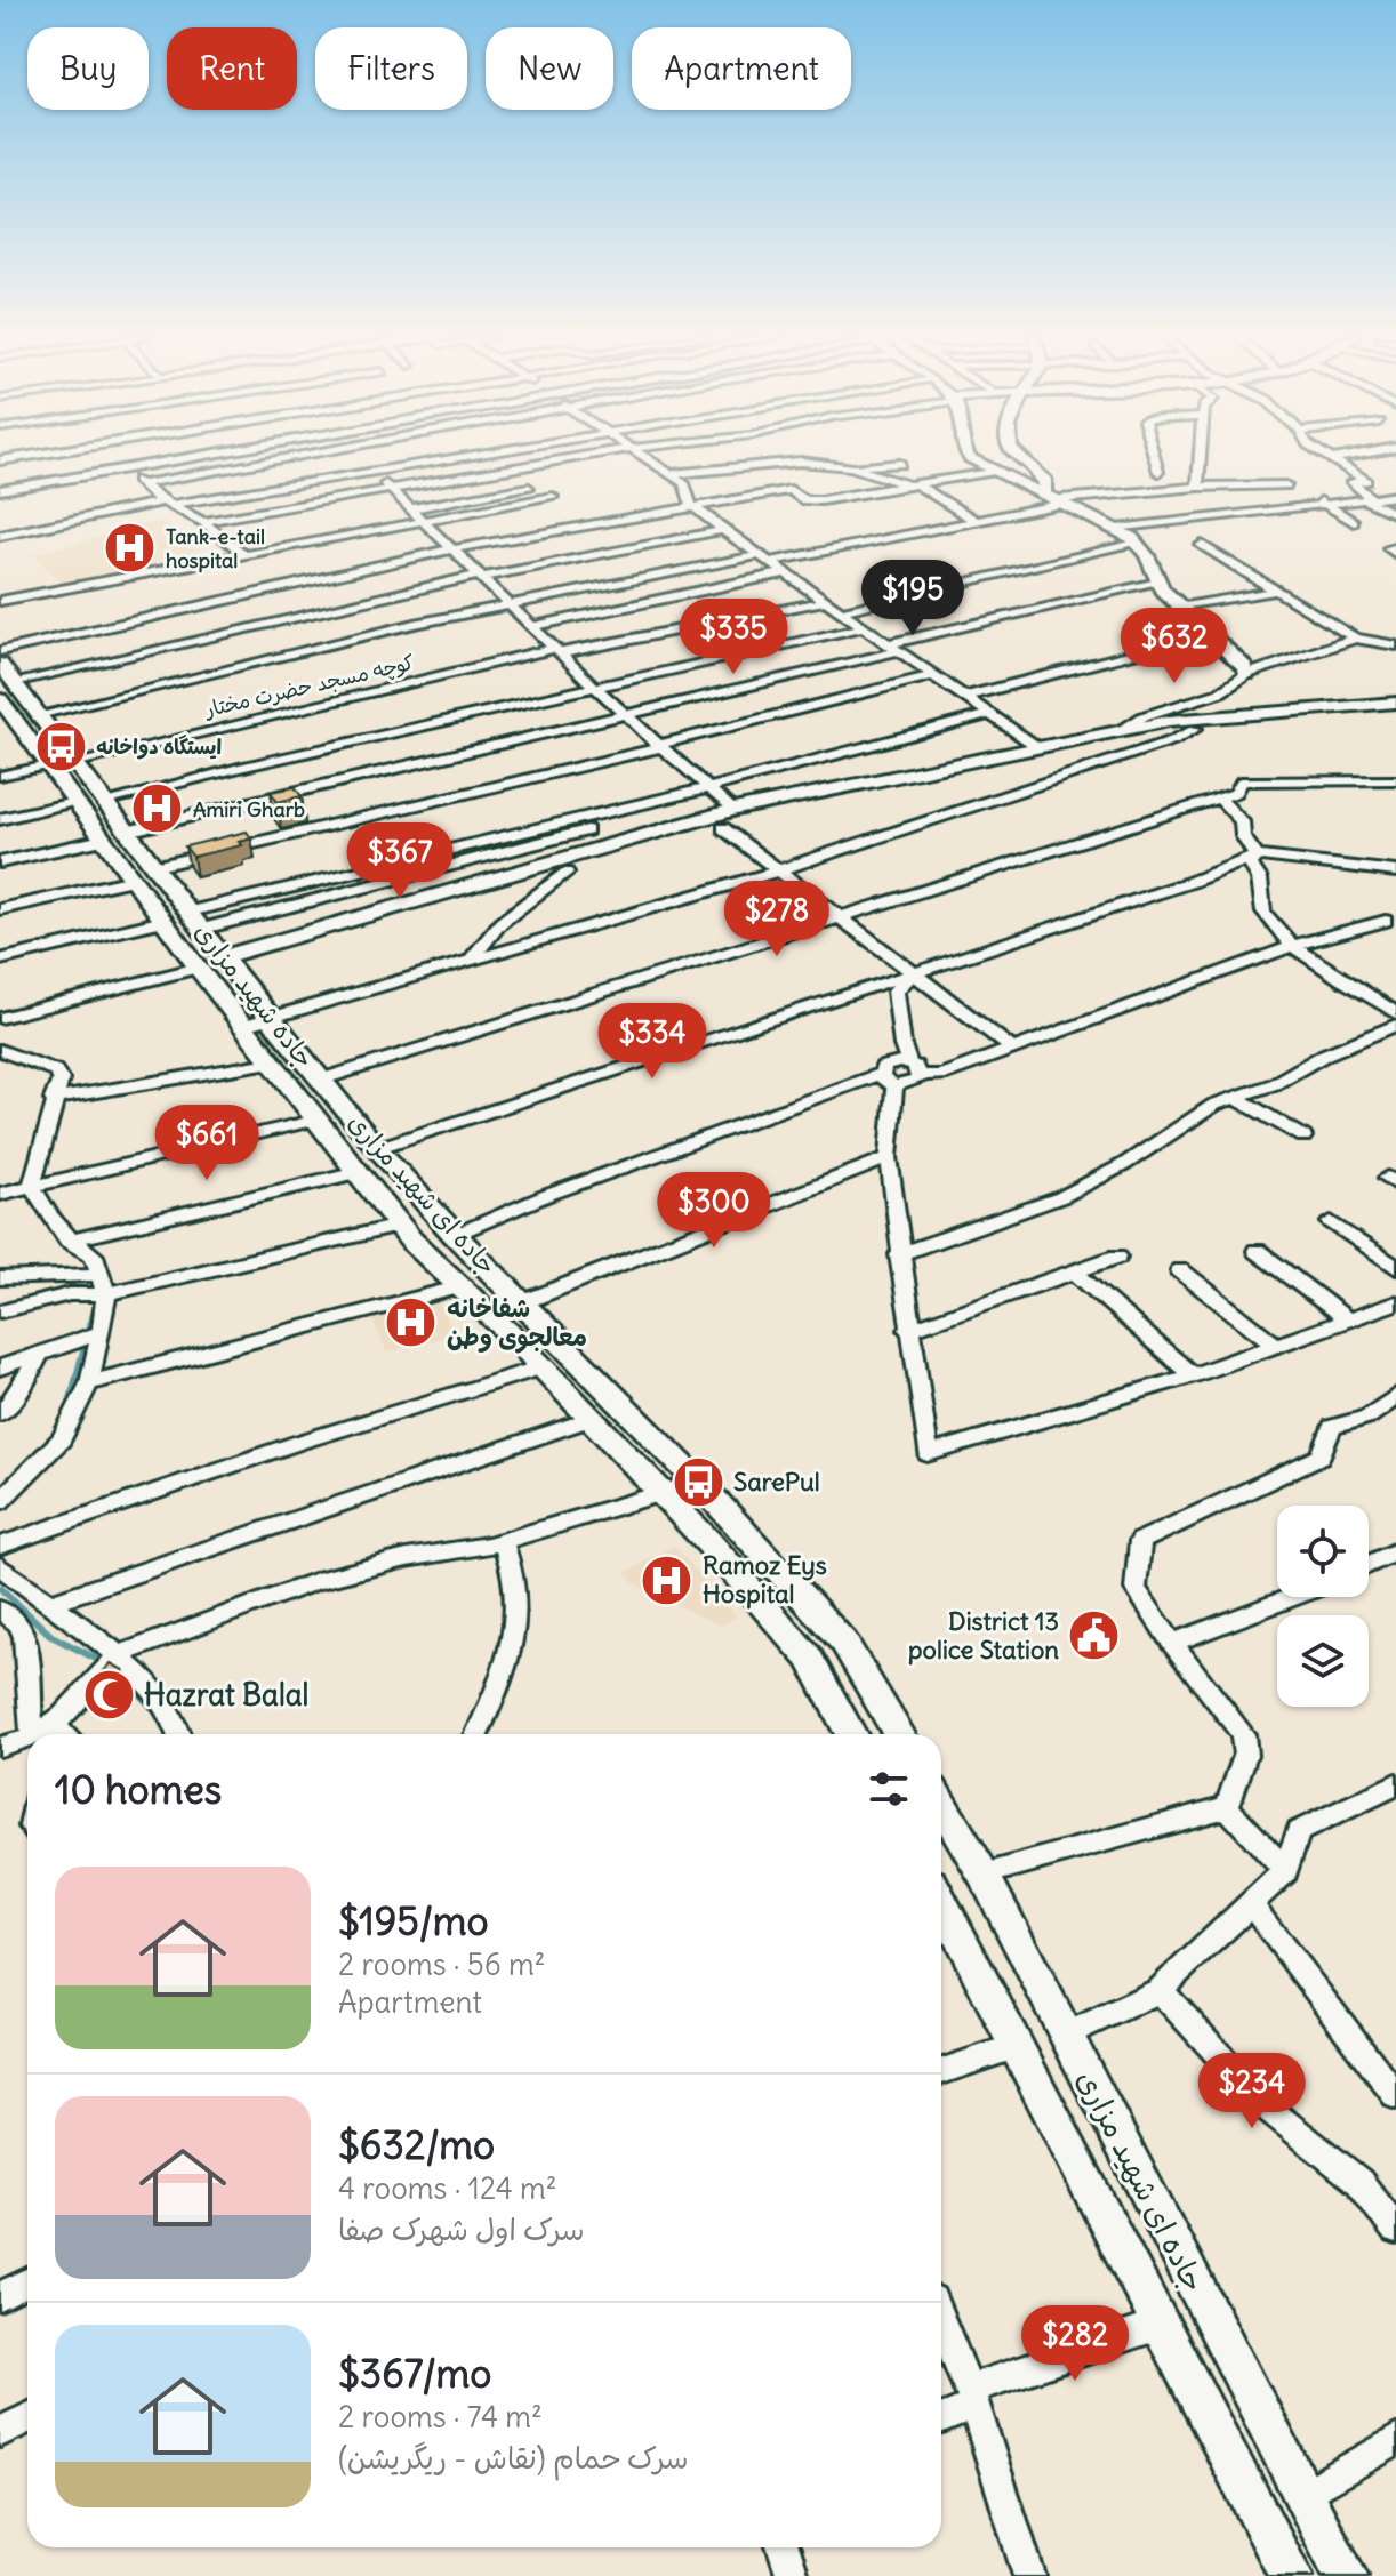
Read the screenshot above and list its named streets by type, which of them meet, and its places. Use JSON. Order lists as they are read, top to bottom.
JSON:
{
  "streets": {
    "main road": ["جاده شهید مزاری", "جاده ای شهید مزاری"],
    "street": ["کوچه مسجد حضرت مختار"]
  },
  "crossings": [
    ["کوچه مسجد حضرت مختار", "جاده ای شهید مزاری"],
    ["جاده شهید مزاری", "جاده ای شهید مزاری"]
  ],
  "places": {
    "hospital": [
      "Tank-e-tail hospital",
      "Amiri Gharb",
      "شفاخانه معالجوی وطن",
      "Ramoz Eys Hospital"
    ],
    "bus stop": ["ایستگاه دواخانه", "SarePul"],
    "public building": ["District 13 police Station"],
    "mosque": ["Hazrat Balal"]
  },
  "page": {
    "chip": [
      "Buy",
      "Rent",
      "Filters",
      "New",
      "Apartment"
    ],
    "price": [
      "$195",
      "$335",
      "$632",
      "$367",
      "$278",
      "$334",
      "$661",
      "$300",
      "$234",
      "$282"
    ],
    "heading": "10 homes",
    "list": [
      {
        "name": "$195/mo",
        "note": "2 rooms · 56 m² · Apartment"
      },
      {
        "name": "$632/mo",
        "note": "4 rooms · 124 m² · سرک اول شهرک صفا"
      },
      {
        "name": "$367/mo",
        "note": "2 rooms · 74 m² · سرک حمام (نقاش - ریگریشن)"
      }
    ]
  }
}
